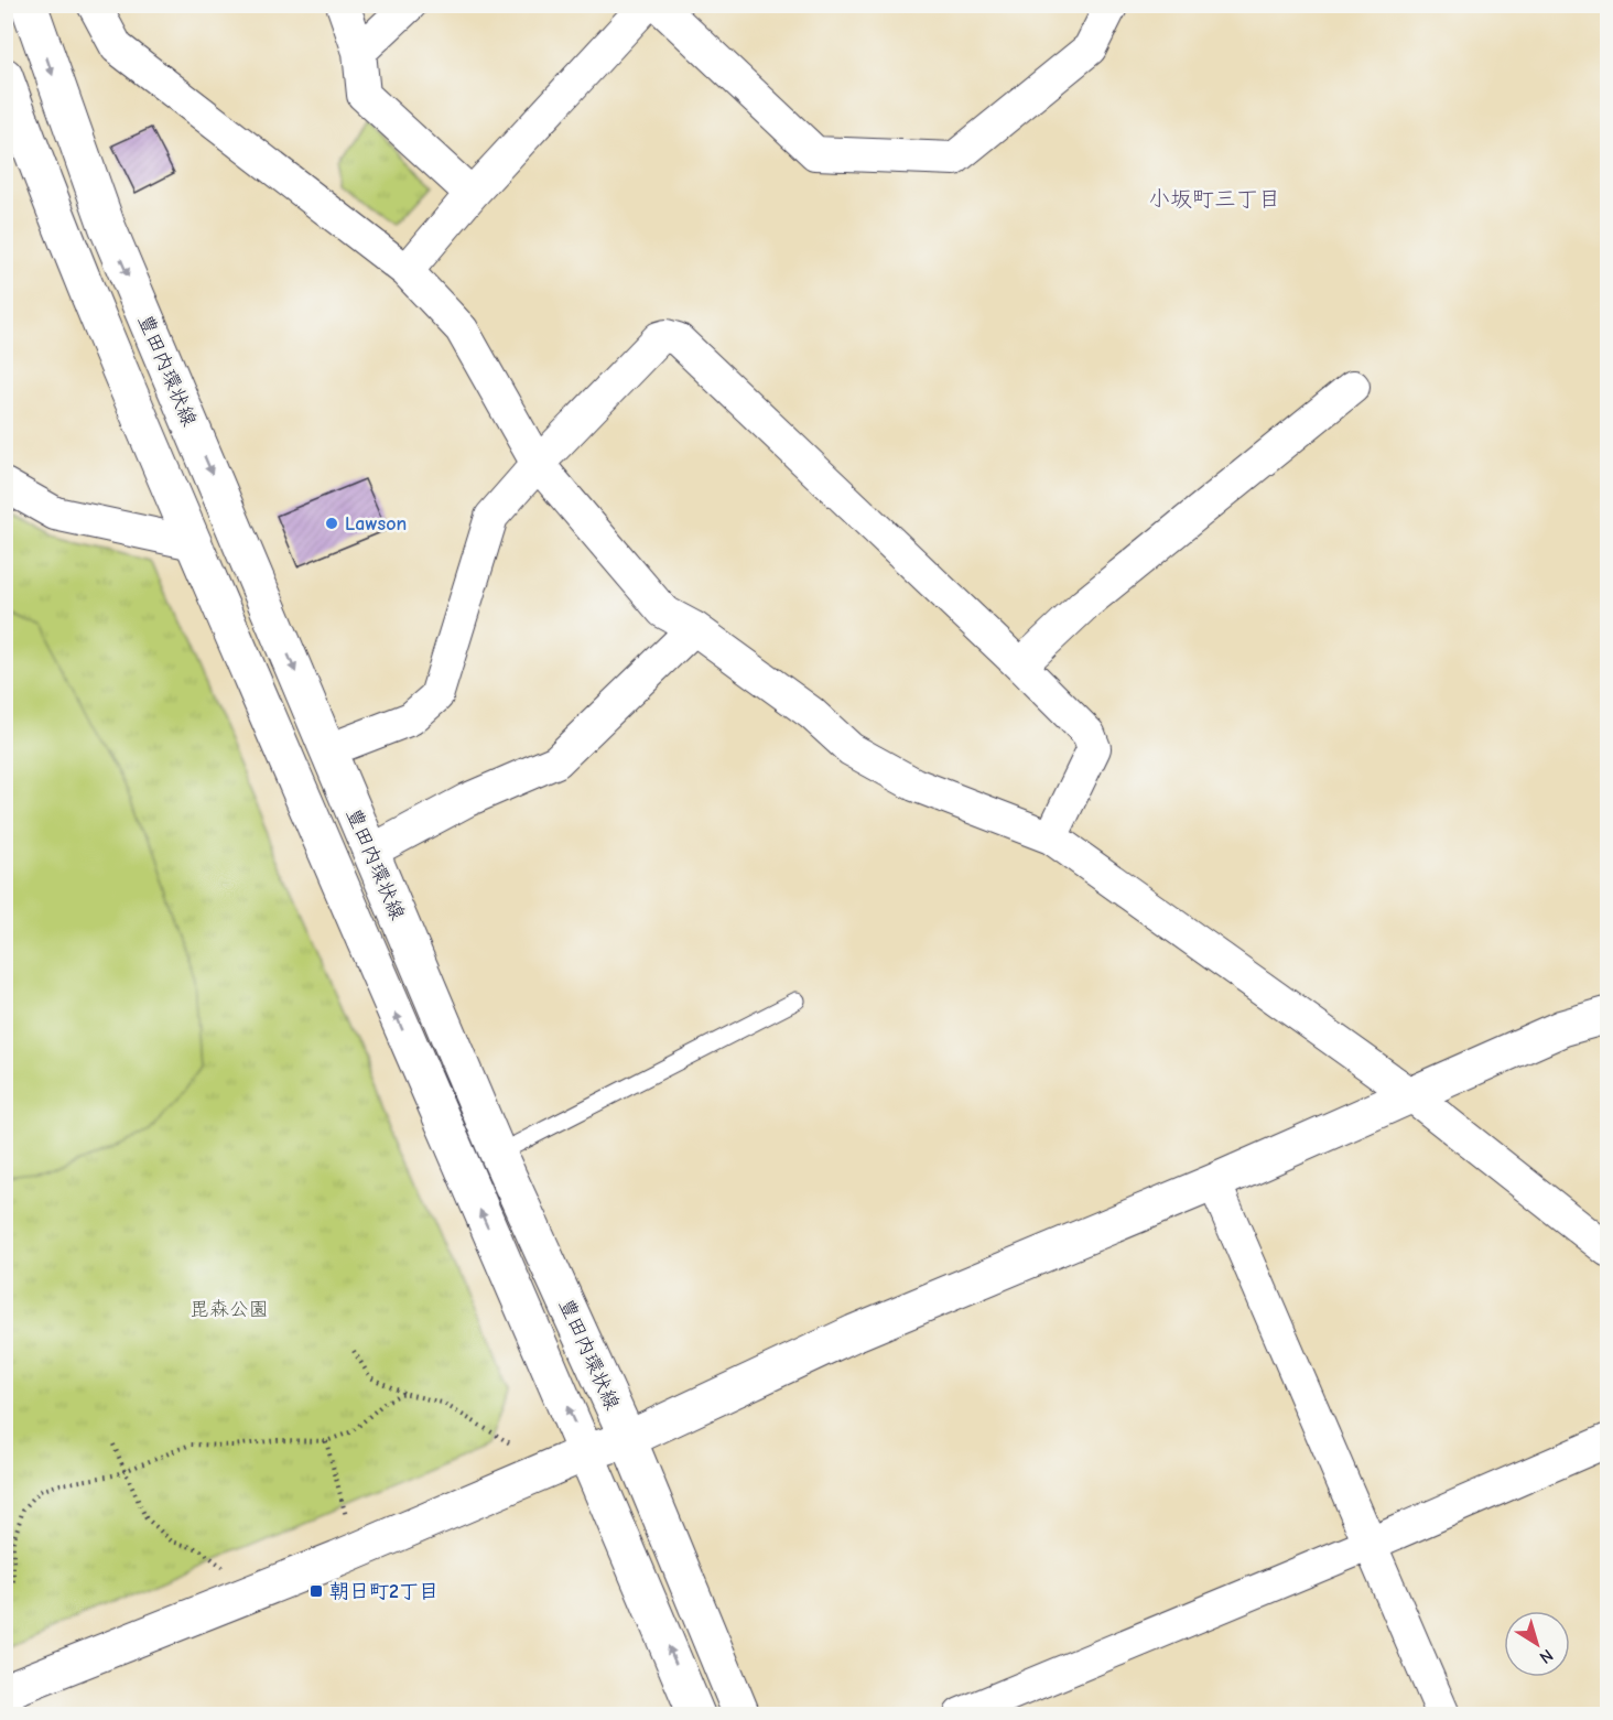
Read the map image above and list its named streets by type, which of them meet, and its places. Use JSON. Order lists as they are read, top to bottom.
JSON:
{
  "streets": {
    "street": ["豊田内環状線"]
  },
  "districts": ["小坂町三丁目"],
  "parks": ["毘森公園"],
  "places": {
    "other": ["Lawson"],
    "transit": ["朝日町2丁目"]
  },
  "north": "bottom right"
}
